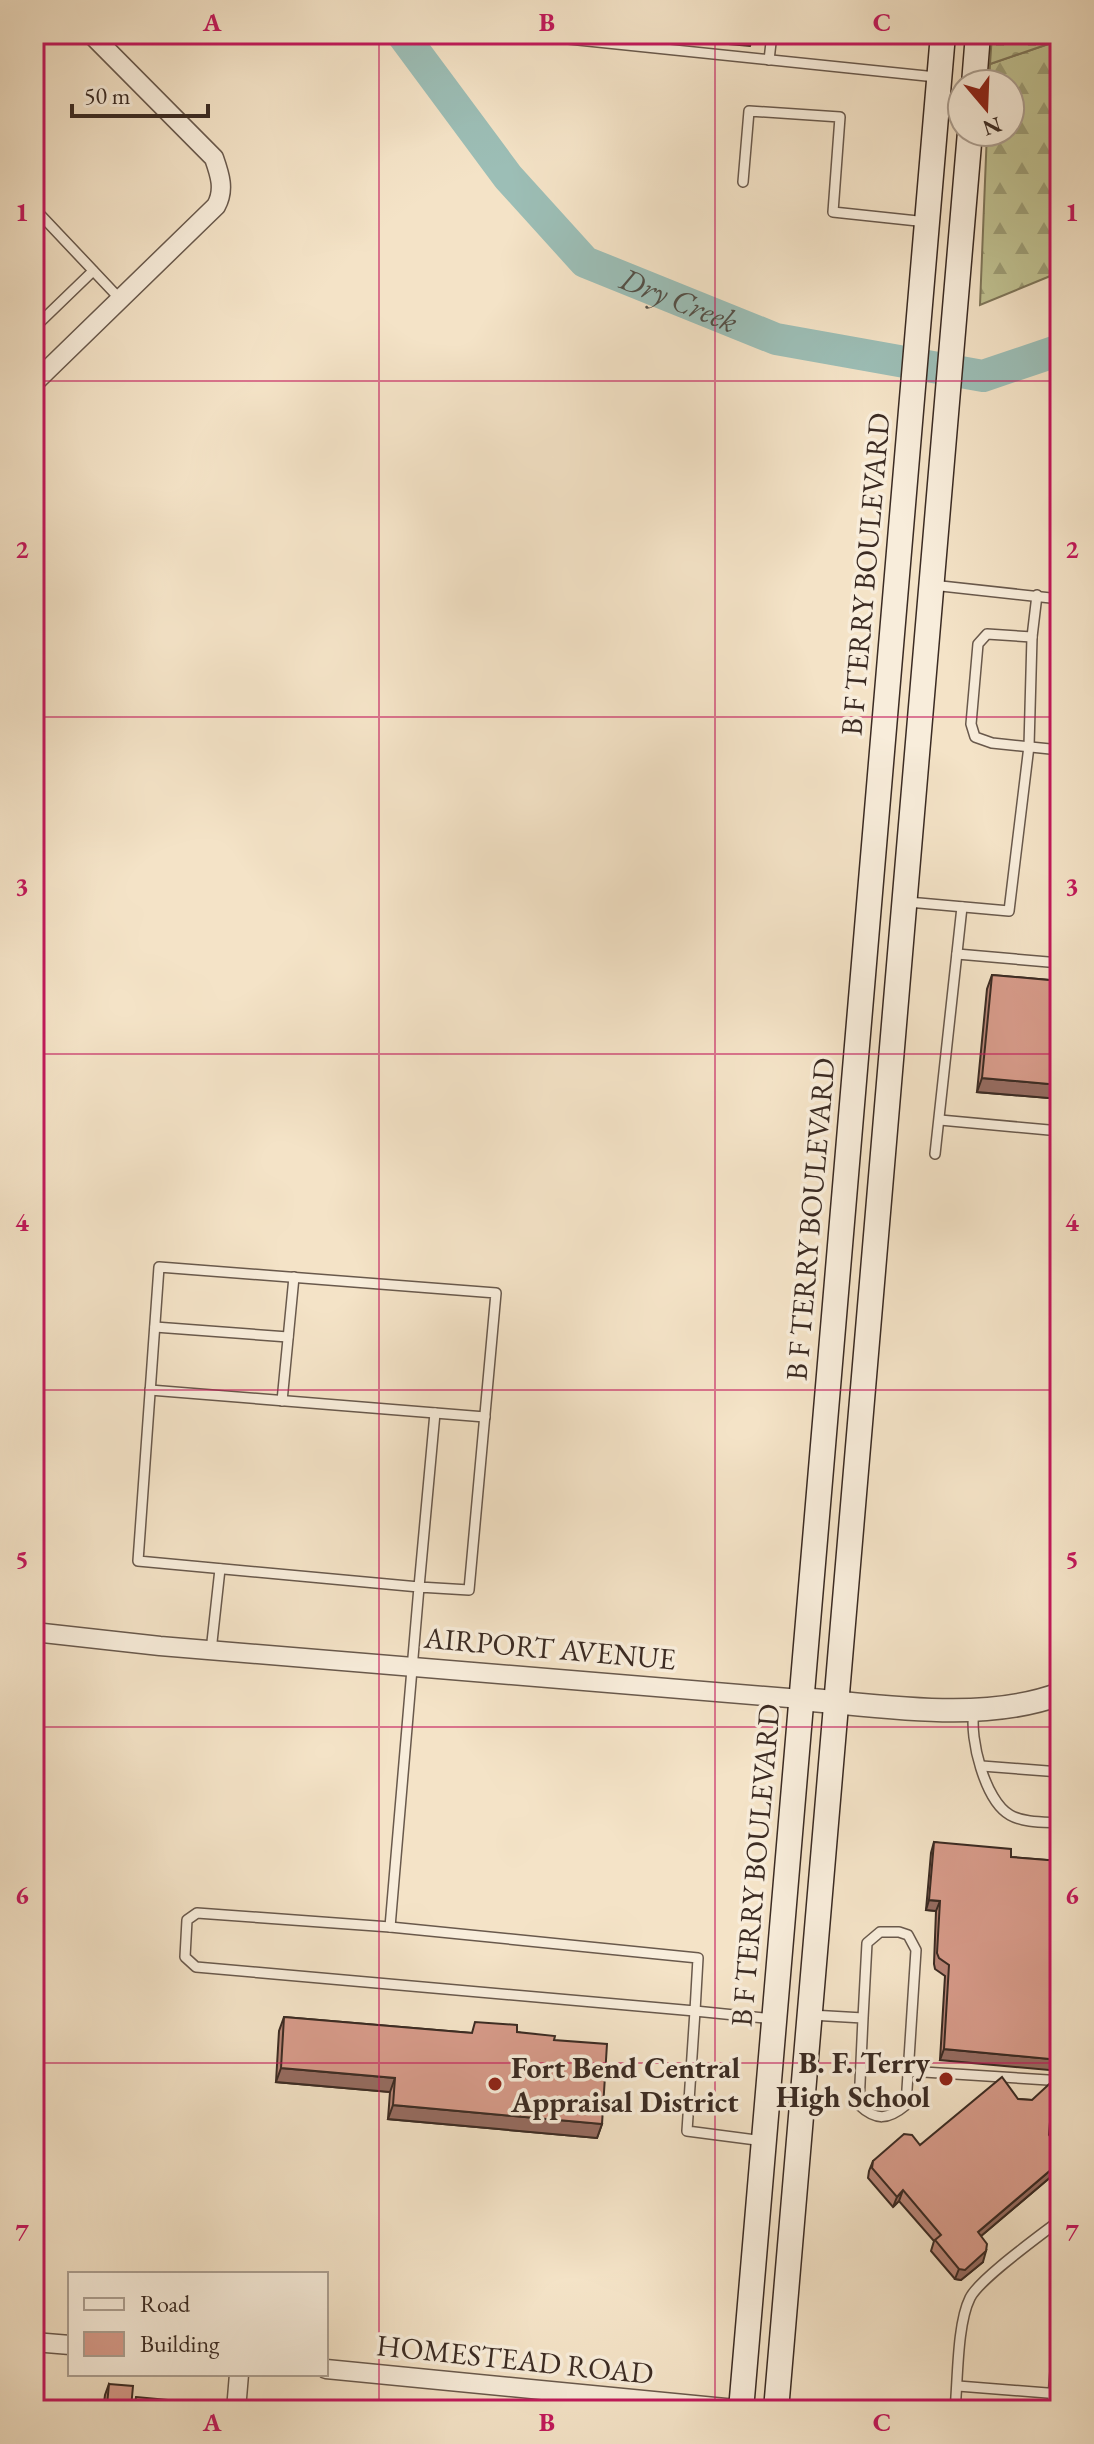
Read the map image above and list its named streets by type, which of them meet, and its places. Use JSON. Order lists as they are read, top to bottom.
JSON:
{
  "streets": {
    "main road": ["B F TERRY BOULEVARD"],
    "street": ["AIRPORT AVENUE", "HOMESTEAD ROAD"]
  },
  "crossings": [
    ["B F TERRY BOULEVARD", "AIRPORT AVENUE"],
    ["B F TERRY BOULEVARD", "HOMESTEAD ROAD"]
  ],
  "water": ["Dry Creek"],
  "places": ["B. F. Terry High School", "Fort Bend Central Appraisal District"],
  "legend": ["Road", "Building"],
  "scale_bar": "50 m",
  "north": "bottom",
  "grid": {
    "columns": ["A", "B", "C"],
    "rows": [
      "1",
      "2",
      "3",
      "4",
      "5",
      "6",
      "7"
    ]
  }
}
